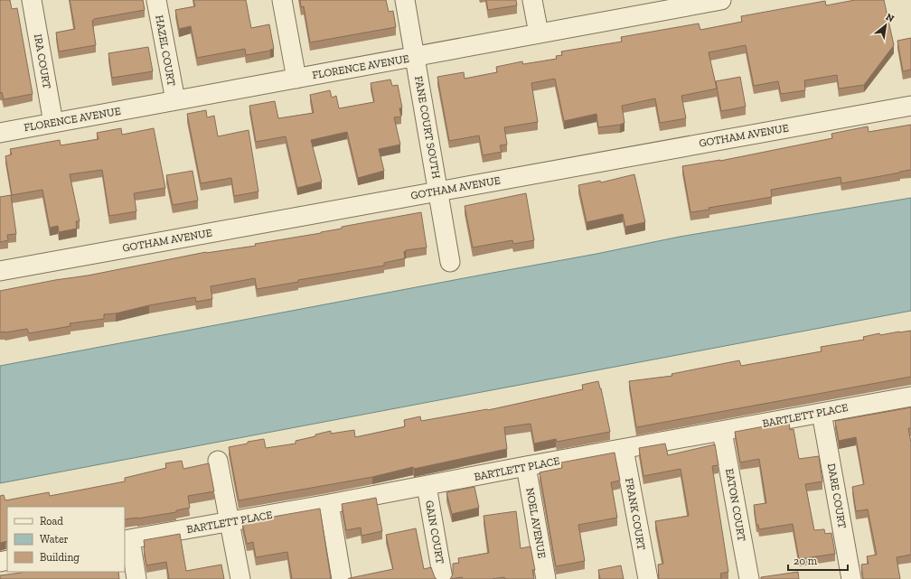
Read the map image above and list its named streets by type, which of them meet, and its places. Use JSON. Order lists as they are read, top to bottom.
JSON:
{
  "streets": {
    "street": [
      "HAZEL COURT",
      "IRA COURT",
      "FLORENCE AVENUE",
      "FANE COURT SOUTH",
      "GOTHAM AVENUE",
      "BARTLETT PLACE",
      "DARE COURT",
      "EATON COURT",
      "FRANK COURT",
      "NOEL AVENUE",
      "GAIN COURT"
    ]
  },
  "crossings": [
    ["HAZEL COURT", "FLORENCE AVENUE"],
    ["IRA COURT", "FLORENCE AVENUE"],
    ["FLORENCE AVENUE", "FANE COURT SOUTH"],
    ["FANE COURT SOUTH", "GOTHAM AVENUE"],
    ["BARTLETT PLACE", "DARE COURT"],
    ["BARTLETT PLACE", "EATON COURT"],
    ["BARTLETT PLACE", "FRANK COURT"],
    ["BARTLETT PLACE", "NOEL AVENUE"],
    ["BARTLETT PLACE", "GAIN COURT"]
  ],
  "legend": ["Road", "Water", "Building"],
  "scale_bar": "20 m",
  "north": "top right"
}
